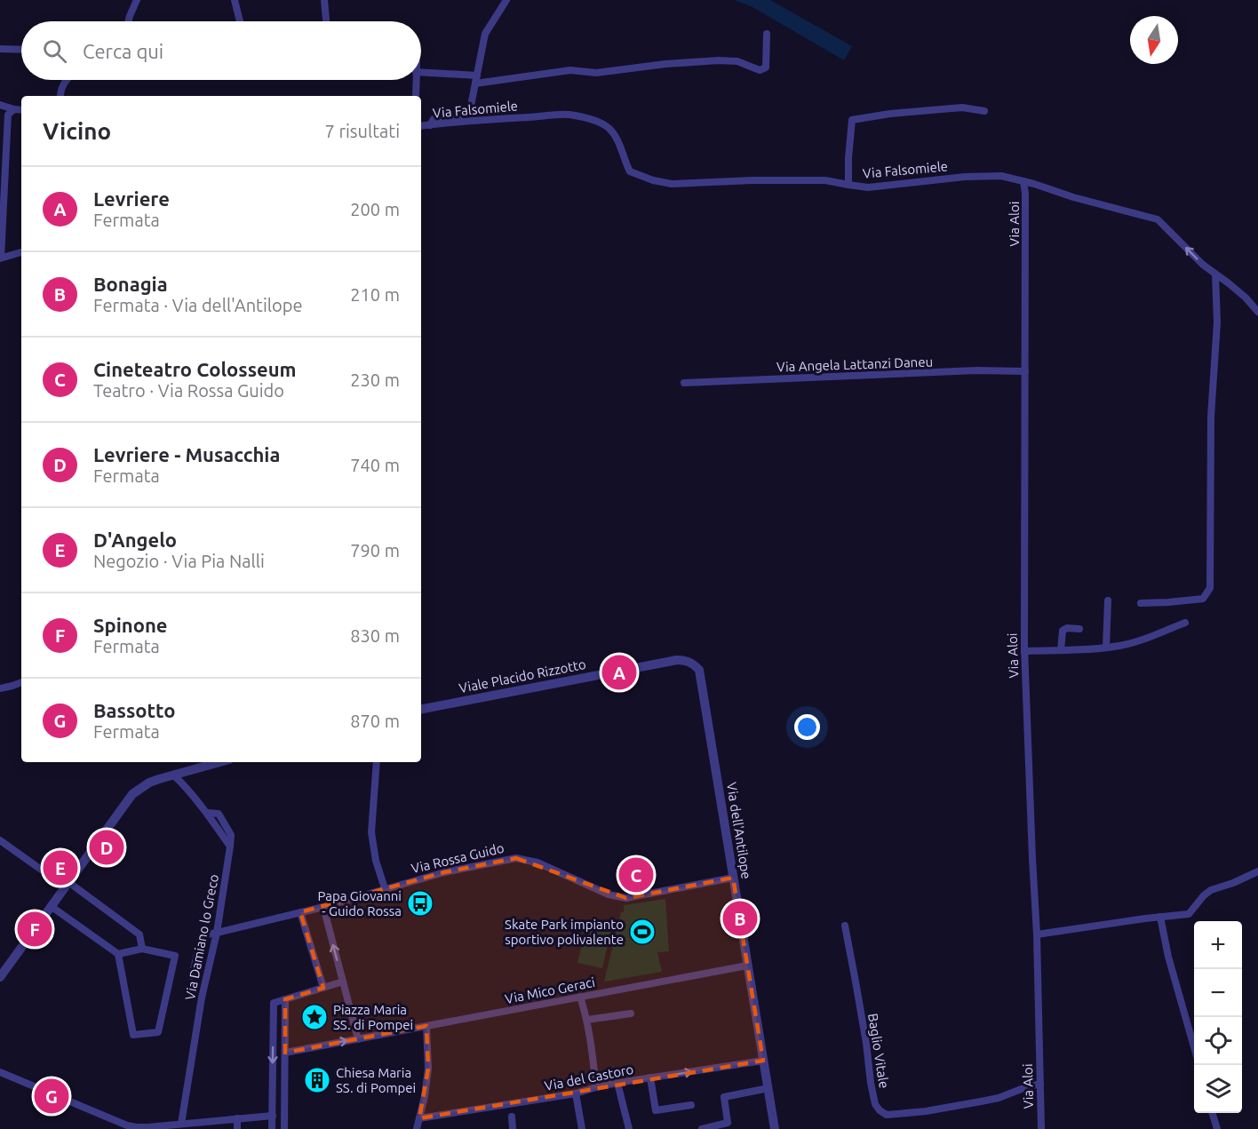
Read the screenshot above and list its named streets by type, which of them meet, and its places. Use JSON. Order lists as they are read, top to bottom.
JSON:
{
  "streets": {
    "street": [
      "Via Falsomiele",
      "Via Aloi",
      "Via Angela Lattanzi Daneu",
      "Viale Placido Rizzotto",
      "Via dell'Antilope",
      "Via Rossa Guido",
      "Via Damiano lo Greco",
      "Via Mico Geraci",
      "Baglio Vitale",
      "Via del Castoro"
    ]
  },
  "crossings": [
    ["Via Falsomiele", "Via Aloi"],
    ["Via Aloi", "Via Angela Lattanzi Daneu"],
    ["Via Aloi", "Baglio Vitale"],
    ["Viale Placido Rizzotto", "Via dell'Antilope"],
    ["Via dell'Antilope", "Via Rossa Guido"],
    ["Via dell'Antilope", "Via Mico Geraci"],
    ["Via dell'Antilope", "Via del Castoro"],
    ["Via Rossa Guido", "Via Damiano lo Greco"]
  ],
  "places": {
    "bus stop": ["Papa Giovanni - Guido Rossa"],
    "sports": ["Skate Park impianto sportivo polivalente"],
    "place": ["Piazza Maria SS. di Pompei"],
    "building": ["Chiesa Maria SS. di Pompei"]
  },
  "north": "bottom",
  "page": {
    "search": "Cerca qui",
    "heading": ["Vicino", "7 risultati"],
    "list": [
      {
        "mark": "A",
        "name": "Levriere",
        "note": "Fermata",
        "value": "200 m"
      },
      {
        "mark": "B",
        "name": "Bonagia",
        "note": "Fermata · Via dell'Antilope",
        "value": "210 m"
      },
      {
        "mark": "C",
        "name": "Cineteatro Colosseum",
        "note": "Teatro · Via Rossa Guido",
        "value": "230 m"
      },
      {
        "mark": "D",
        "name": "Levriere - Musacchia",
        "note": "Fermata",
        "value": "740 m"
      },
      {
        "mark": "E",
        "name": "D'Angelo",
        "note": "Negozio · Via Pia Nalli",
        "value": "790 m"
      },
      {
        "mark": "F",
        "name": "Spinone",
        "note": "Fermata",
        "value": "830 m"
      },
      {
        "mark": "G",
        "name": "Bassotto",
        "note": "Fermata",
        "value": "870 m"
      }
    ],
    "pins": [
      "A",
      "D",
      "E",
      "C",
      "B",
      "F",
      "G"
    ],
    "map_buttons": ["+", "−"]
  }
}
